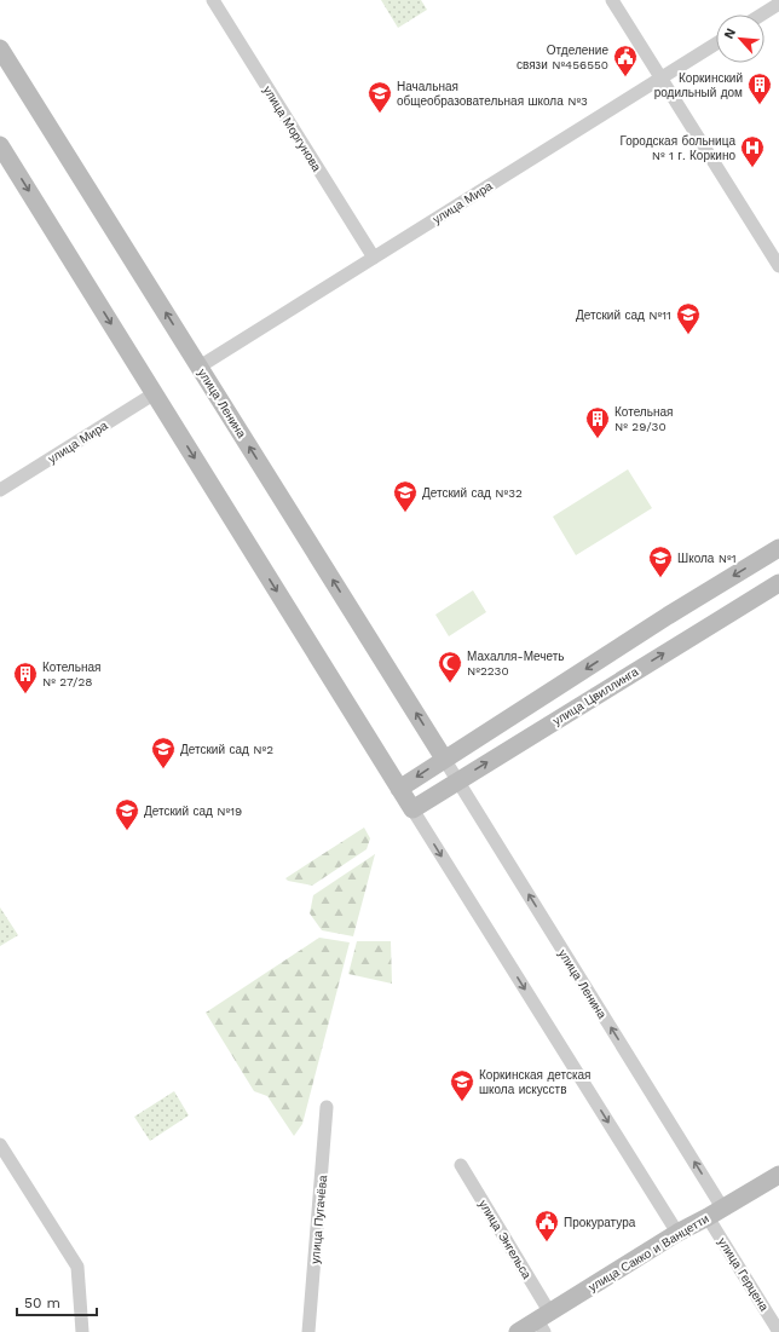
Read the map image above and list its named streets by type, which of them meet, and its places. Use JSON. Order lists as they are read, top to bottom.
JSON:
{
  "streets": {
    "street": [
      "улица Моргунова",
      "улица Мира",
      "улица Ленина",
      "улица Цвиллинга",
      "улица Пугачёва",
      "улица Энгельса",
      "улица Сакко и Ванцетти",
      "улица Герцена"
    ]
  },
  "crossings": [
    ["улица Моргунова", "улица Мира"],
    ["улица Мира", "улица Ленина"],
    ["улица Ленина", "улица Цвиллинга"],
    ["улица Ленина", "улица Сакко и Ванцетти"],
    ["улица Ленина", "улица Герцена"],
    ["улица Энгельса", "улица Сакко и Ванцетти"],
    ["улица Сакко и Ванцетти", "улица Герцена"]
  ],
  "places": {
    "public building": ["Отделение связи №456550", "Прокуратура"],
    "building": ["Коркинский родильный дом", "Котельная № 29/30", "Котельная № 27/28"],
    "school or university": [
      "Начальная общеобразовательная школа №3",
      "Детский сад №11",
      "Детский сад №32",
      "Школа №1",
      "Детский сад №2",
      "Детский сад №19",
      "Коркинская детская школа искусств"
    ],
    "hospital": ["Городская больница № 1 г. Коркино"],
    "mosque": ["Махалля-Мечеть №2230"]
  },
  "scale_bar": "50 m",
  "north": "top left"
}
